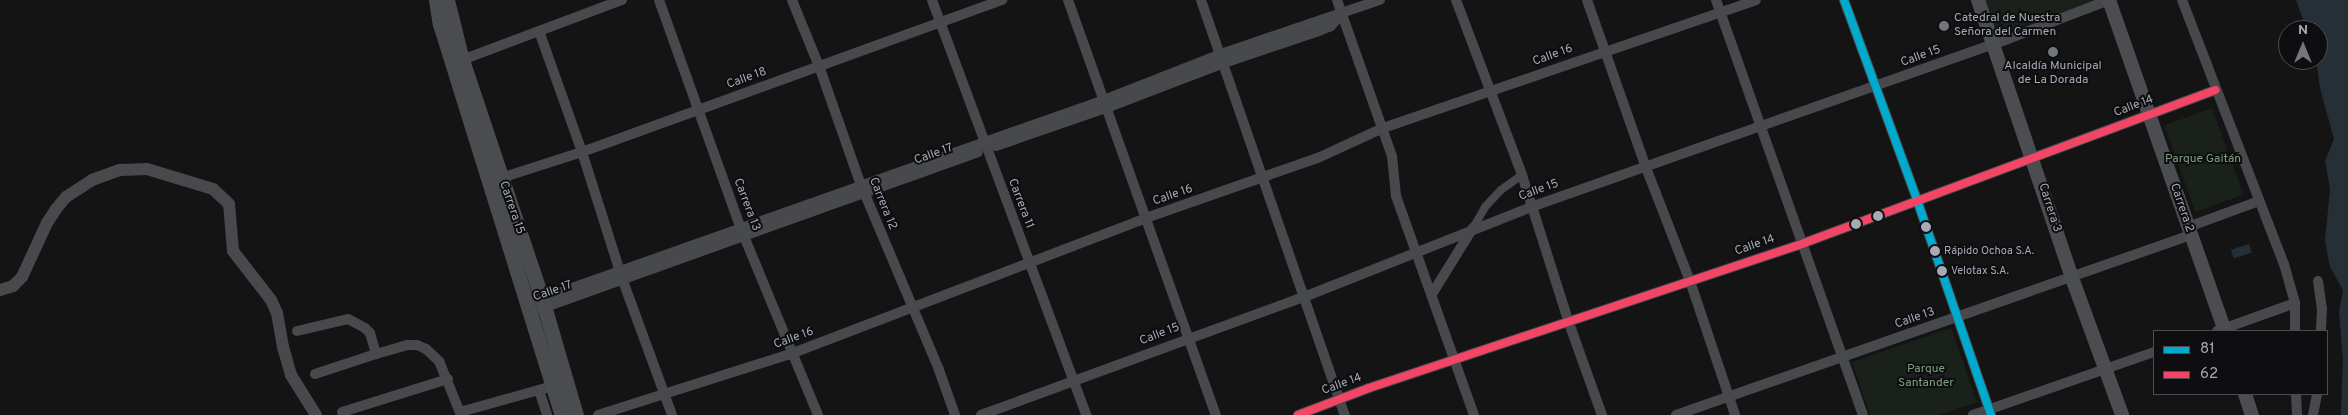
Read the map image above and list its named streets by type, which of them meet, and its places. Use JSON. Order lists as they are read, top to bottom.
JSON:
{
  "streets": {
    "main road": ["Carrera 15", "Carrera 3", "Carrera 2"],
    "street": [
      "Calle 16",
      "Calle 15",
      "Calle 18",
      "Calle 14",
      "Calle 17",
      "Carrera 12",
      "Carrera 11",
      "Carrera 13",
      "Calle 13"
    ]
  },
  "crossings": [
    ["Calle 16", "Carrera 12"],
    ["Calle 16", "Carrera 11"],
    ["Calle 16", "Carrera 13"],
    ["Calle 15", "Carrera 11"],
    ["Calle 15", "Carrera 3"],
    ["Calle 15", "Carrera 2"],
    ["Calle 18", "Carrera 12"],
    ["Calle 18", "Carrera 11"],
    ["Calle 18", "Carrera 13"],
    ["Calle 18", "Carrera 15"],
    ["Calle 14", "Carrera 3"],
    ["Calle 14", "Carrera 2"],
    ["Calle 17", "Carrera 12"],
    ["Calle 17", "Carrera 11"],
    ["Calle 17", "Carrera 13"],
    ["Calle 17", "Carrera 15"],
    ["Carrera 3", "Calle 13"],
    ["Carrera 2", "Calle 13"]
  ],
  "parks": ["Parque Gaitán", "Parque Santander"],
  "places": [
    "Catedral de Nuestra Señora del Carmen",
    "Alcaldía Municipal de La Dorada",
    "Rápido Ochoa S.A.",
    "Velotax S.A."
  ],
  "lines": ["transit line 81", "transit line 62"],
  "legend": ["81", "62"],
  "north": "top"
}
